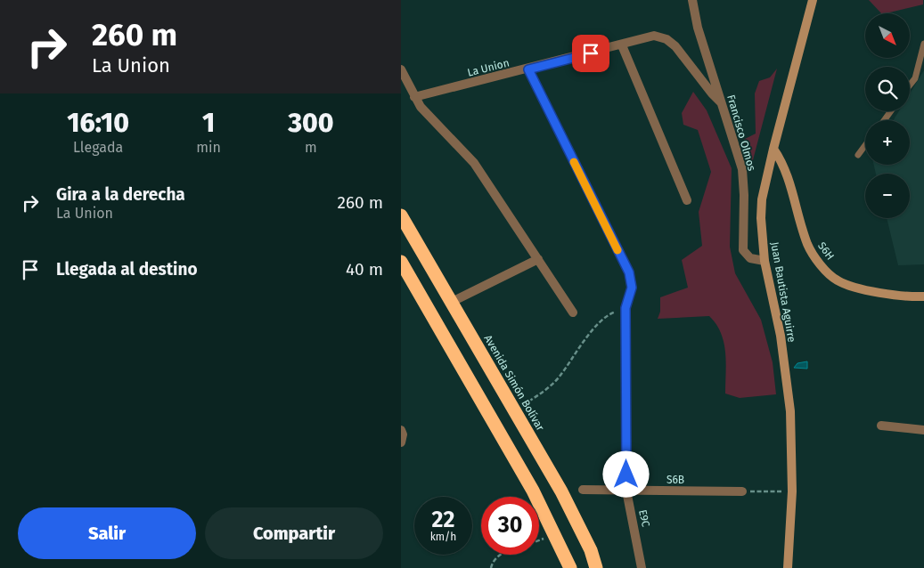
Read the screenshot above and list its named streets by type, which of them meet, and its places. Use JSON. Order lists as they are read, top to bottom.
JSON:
{
  "streets": {
    "highway": ["Avenida Simón Bolívar"],
    "main road": ["S6H", "Juan Bautista Aguirre"],
    "street": [
      "La Union",
      "Francisco Olmos",
      "S6B",
      "E9C"
    ]
  },
  "crossings": [
    ["La Union", "Francisco Olmos"],
    ["La Union", "E9C"],
    ["Francisco Olmos", "Juan Bautista Aguirre"],
    ["S6H", "Juan Bautista Aguirre"],
    ["S6B", "E9C"]
  ],
  "north": "bottom right",
  "page": {
    "turn": ["260 m", "La Union"],
    "map_buttons": ["+", "−"],
    "eta": [
      "16:10",
      "Llegada",
      "1",
      "min",
      "300",
      "m"
    ],
    "list": [
      {
        "name": "Gira a la derecha",
        "note": "La Union",
        "value": "260 m"
      },
      {
        "name": "Llegada al destino",
        "value": "40 m"
      }
    ],
    "speed": "22 km/h",
    "limit": "30",
    "buttons": ["Salir", "Compartir"]
  }
}
